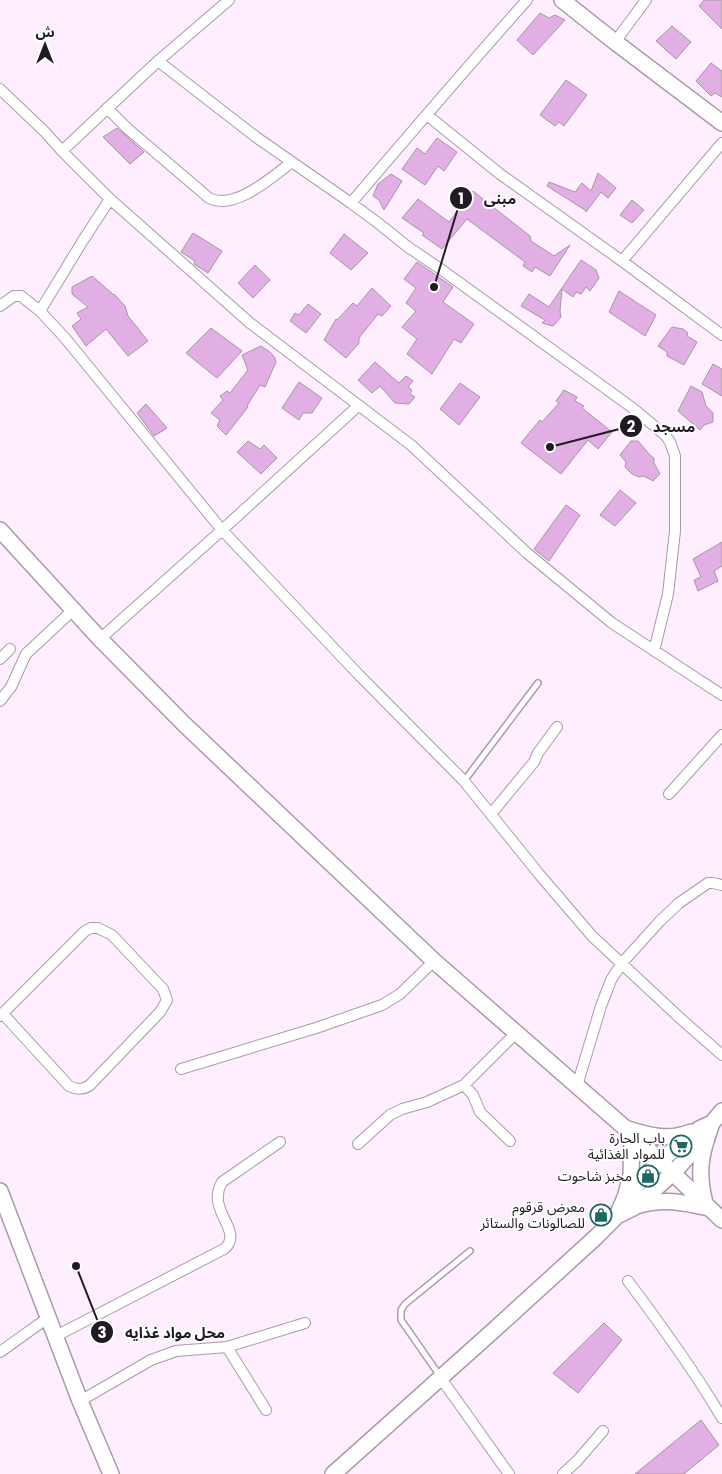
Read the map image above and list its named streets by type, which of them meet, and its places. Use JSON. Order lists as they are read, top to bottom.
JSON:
{
  "places": {
    "other": ["مبنى", "مسجد", "محل مواد غذايه"],
    "supermarket": ["باب الحارة للمواد الغذائية"],
    "shop": ["مخبز شاحوت", "معرض قرقوم للصالونات والستائر"]
  },
  "north": "top"
}
